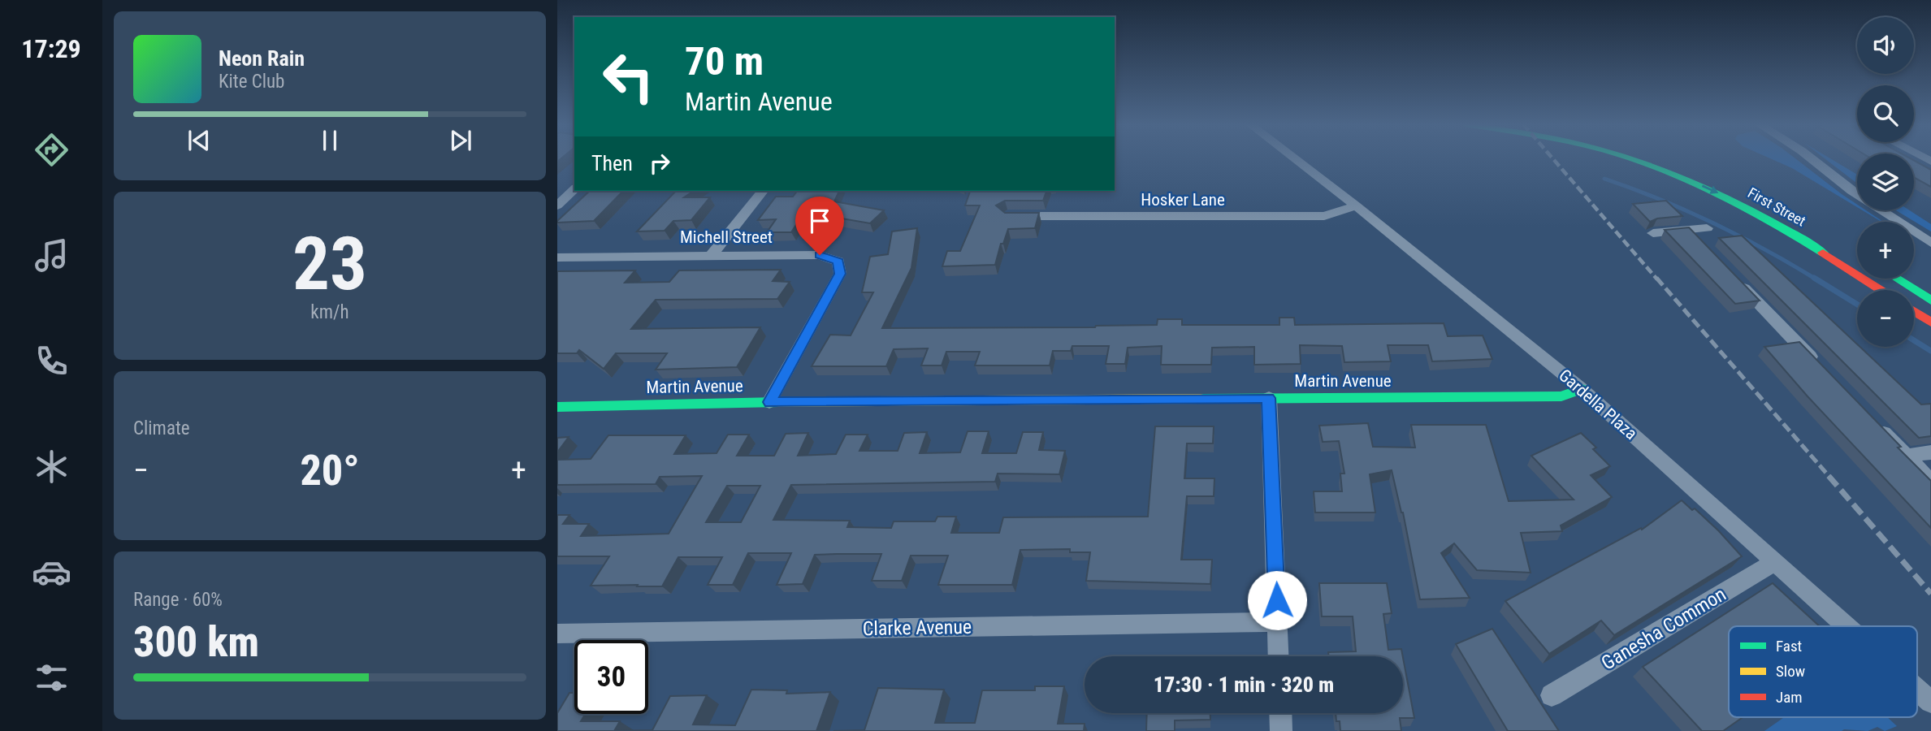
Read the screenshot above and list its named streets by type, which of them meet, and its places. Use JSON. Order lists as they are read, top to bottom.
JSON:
{
  "streets": {
    "street": [
      "Hosker Lane",
      "First Street",
      "Michell Street",
      "Martin Avenue",
      "Gardella Plaza",
      "Clarke Avenue",
      "Ganesha Common"
    ]
  },
  "crossings": [
    ["Hosker Lane", "Gardella Plaza"],
    ["Michell Street", "Martin Avenue"],
    ["Martin Avenue", "Gardella Plaza"],
    ["Gardella Plaza", "Ganesha Common"]
  ],
  "legend": ["Fast", "Slow", "Jam"],
  "page": {
    "tabs": "17:29",
    "map_buttons": ["+", "−"],
    "turn": ["70 m", "Martin Avenue"],
    "song": ["Neon Rain", "Kite Club"],
    "then": "Then",
    "tile": [
      ["23", "km/h"],
      "Climate",
      ["Range · 60%", "300 km"]
    ],
    "heat": ["−", "20°", "+"],
    "limit": "30",
    "trip": "17:30 · 1 min · 320 m"
  }
}
